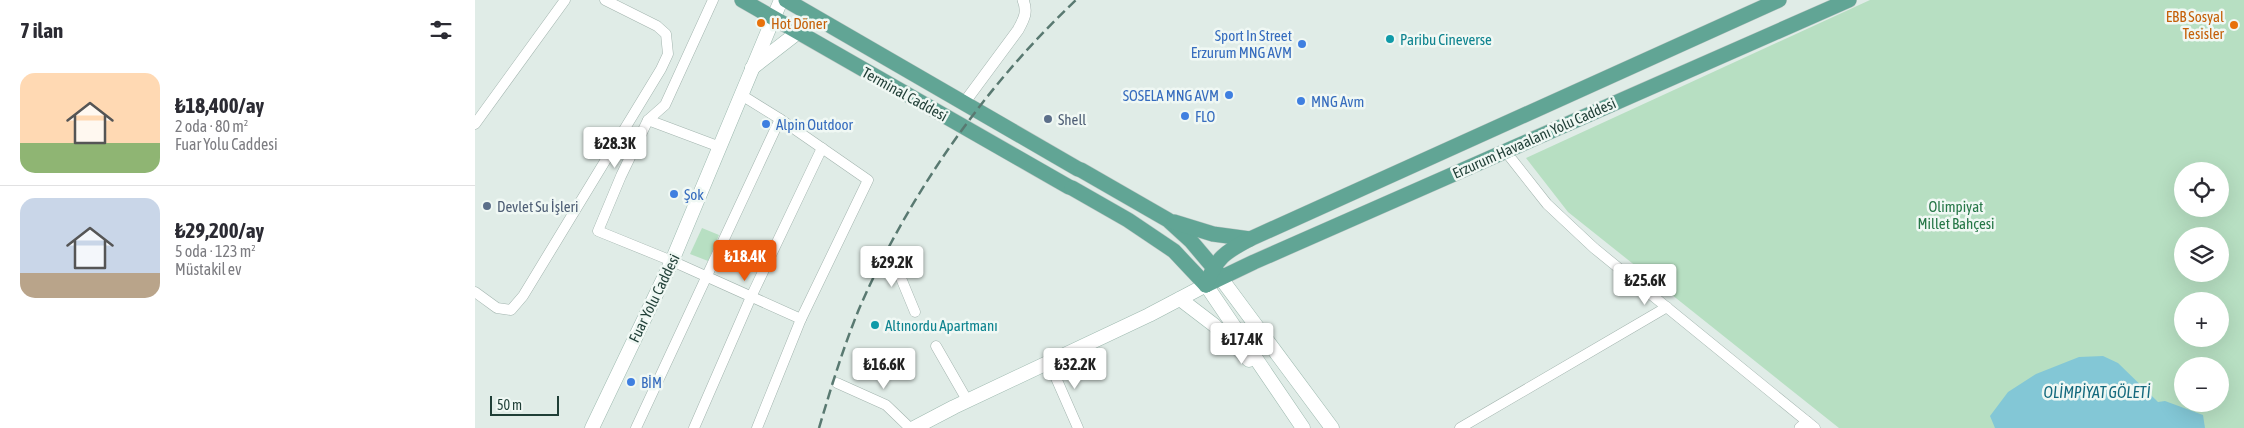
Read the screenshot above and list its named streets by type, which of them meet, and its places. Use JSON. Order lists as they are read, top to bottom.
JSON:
{
  "streets": {
    "main road": ["Terminal Caddesi", "Erzurum Havaalanı Yolu Caddesi", "Fuar Yolu Caddesi"]
  },
  "crossings": [
    ["Terminal Caddesi", "Erzurum Havaalanı Yolu Caddesi"],
    ["Terminal Caddesi", "Fuar Yolu Caddesi"]
  ],
  "water": ["OLİMPİYAT GÖLETİ"],
  "parks": ["Olimpiyat Millet Bahçesi"],
  "places": [
    "Hot Döner",
    "EBB Sosyal Tesisler",
    "Paribu Cineverse",
    "Sport In Street Erzurum MNG AVM",
    "SOSELA MNG AVM",
    "MNG Avm",
    "FLO",
    "Shell",
    "Alpin Outdoor",
    "Şok",
    "Devlet Su İşleri",
    "Altınordu Apartmanı",
    "BİM"
  ],
  "scale_bar": "50 m",
  "page": {
    "heading": "7 ilan",
    "list": [
      {
        "name": "₺18,400/ay",
        "note": "2 oda · 80 m² · Fuar Yolu Caddesi"
      },
      {
        "name": "₺29,200/ay",
        "note": "5 oda · 123 m² · Müstakil ev"
      }
    ],
    "price": [
      "₺28.3K",
      "₺18.4K",
      "₺29.2K",
      "₺25.6K",
      "₺17.4K",
      "₺16.6K",
      "₺32.2K"
    ],
    "map_buttons": ["+", "−"],
    "scale": "50 m"
  }
}
